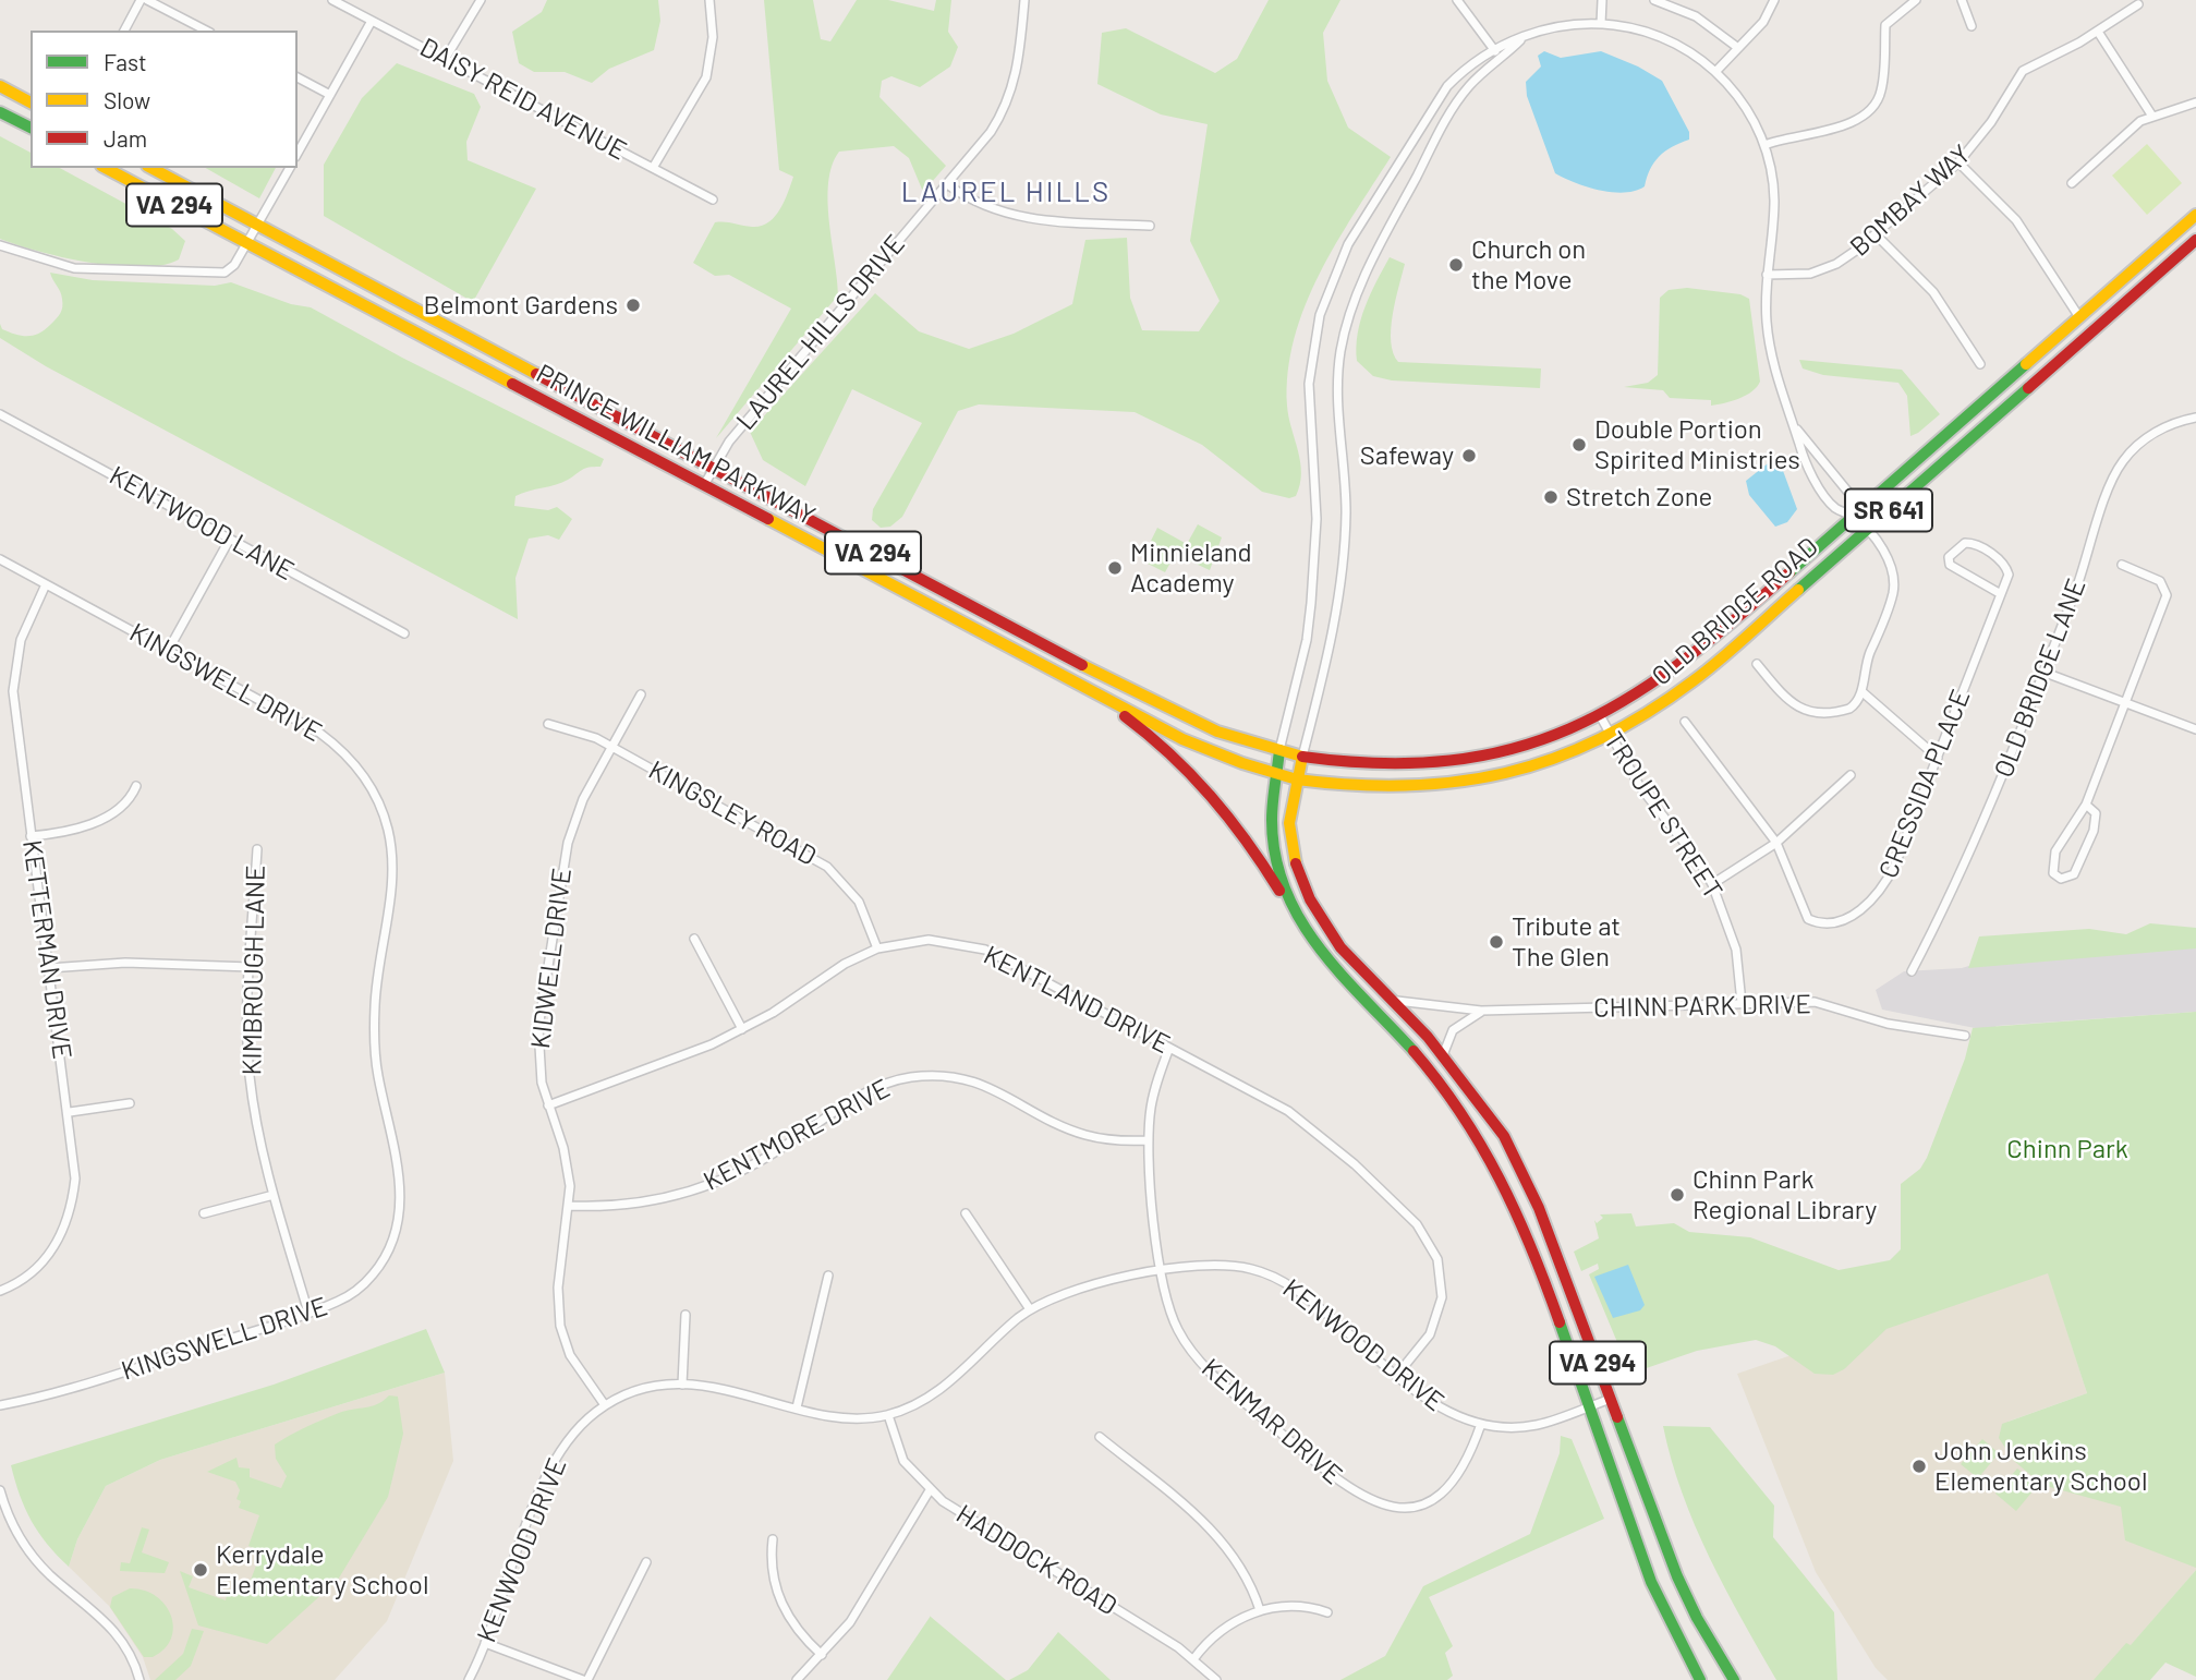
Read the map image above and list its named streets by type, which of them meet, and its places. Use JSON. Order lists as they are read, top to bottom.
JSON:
{
  "streets": {
    "main road": [
      "VA 294",
      "PRINCE WILLIAM PARKWAY",
      "SR 641",
      "OLD BRIDGE ROAD"
    ],
    "street": [
      "DAISY REID AVENUE",
      "BOMBAY WAY",
      "LAUREL HILLS DRIVE",
      "KENTWOOD LANE",
      "OLD BRIDGE LANE",
      "KINGSWELL DRIVE",
      "CRESSIDA PLACE",
      "KINGSLEY ROAD",
      "TROUPE STREET",
      "KETTERMAN DRIVE",
      "KIDWELL DRIVE",
      "KIMBROUGH LANE",
      "KENTLAND DRIVE",
      "CHINN PARK DRIVE",
      "KENTMORE DRIVE",
      "KENWOOD DRIVE",
      "KENMAR DRIVE",
      "HADDOCK ROAD"
    ]
  },
  "crossings": [
    ["VA 294", "PRINCE WILLIAM PARKWAY"],
    ["VA 294", "OLD BRIDGE ROAD"],
    ["VA 294", "CHINN PARK DRIVE"],
    ["VA 294", "KENWOOD DRIVE"],
    ["LAUREL HILLS DRIVE", "PRINCE WILLIAM PARKWAY"],
    ["PRINCE WILLIAM PARKWAY", "OLD BRIDGE ROAD"],
    ["OLD BRIDGE ROAD", "TROUPE STREET"],
    ["KINGSWELL DRIVE", "KETTERMAN DRIVE"],
    ["KINGSWELL DRIVE", "KIMBROUGH LANE"],
    ["KINGSLEY ROAD", "KIDWELL DRIVE"],
    ["KINGSLEY ROAD", "KENTLAND DRIVE"],
    ["TROUPE STREET", "CHINN PARK DRIVE"],
    ["KIDWELL DRIVE", "KENTLAND DRIVE"],
    ["KIDWELL DRIVE", "KENTMORE DRIVE"],
    ["KIDWELL DRIVE", "KENWOOD DRIVE"],
    ["KENTLAND DRIVE", "KENWOOD DRIVE"],
    ["KENTLAND DRIVE", "KENMAR DRIVE"],
    ["KENTMORE DRIVE", "KENMAR DRIVE"],
    ["KENWOOD DRIVE", "KENMAR DRIVE"],
    ["KENWOOD DRIVE", "HADDOCK ROAD"]
  ],
  "districts": ["LAUREL HILLS"],
  "parks": ["Chinn Park"],
  "places": [
    "Church on the Move",
    "Belmont Gardens",
    "Double Portion Spirited Ministries",
    "Safeway",
    "Stretch Zone",
    "Minnieland Academy",
    "Tribute at The Glen",
    "Chinn Park Regional Library",
    "John Jenkins Elementary School",
    "Kerrydale Elementary School"
  ],
  "legend": ["Fast", "Slow", "Jam"]
}
